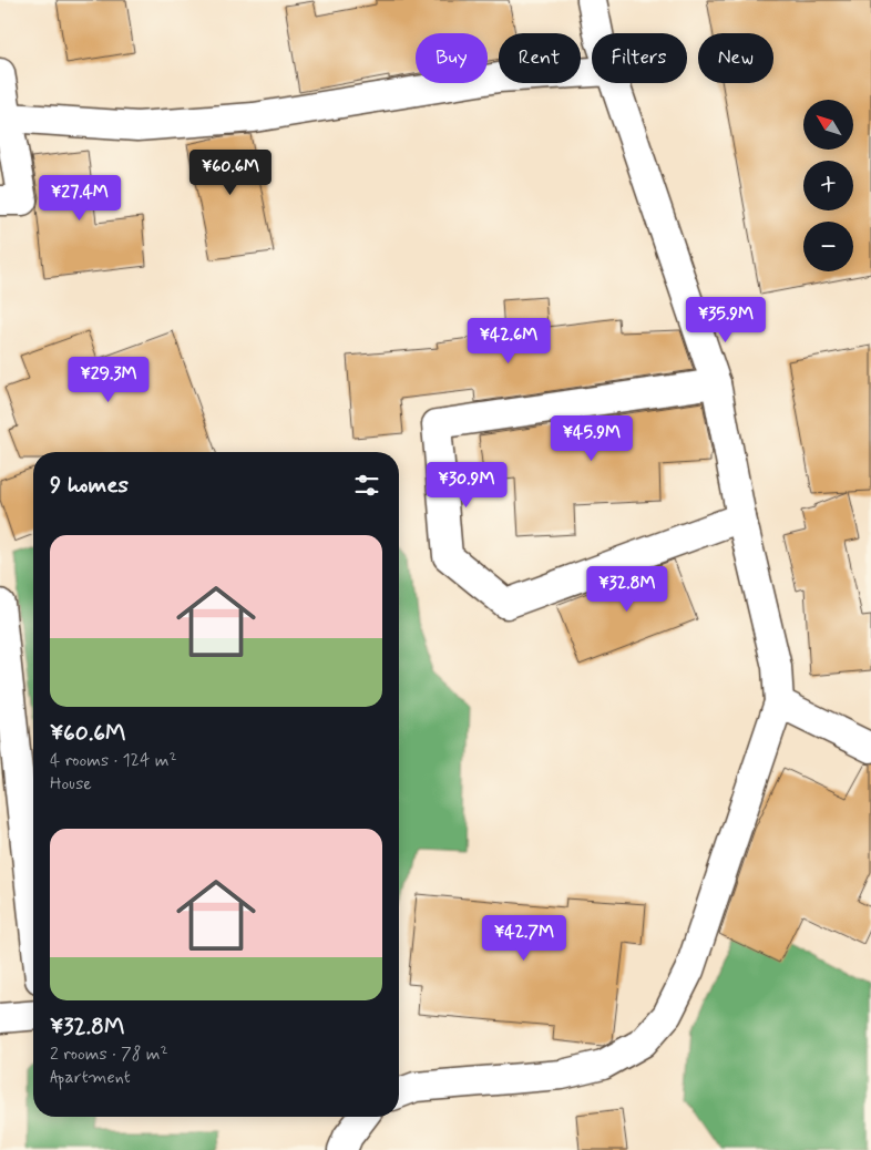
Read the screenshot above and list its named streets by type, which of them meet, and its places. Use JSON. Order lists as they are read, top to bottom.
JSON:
{
  "north": "top left",
  "page": {
    "chip": [
      "Buy",
      "Rent",
      "Filters",
      "New"
    ],
    "map_buttons": ["+", "−"],
    "price": [
      "¥60.6M",
      "¥27.4M",
      "¥35.9M",
      "¥42.6M",
      "¥29.3M",
      "¥45.9M",
      "¥30.9M",
      "¥32.8M",
      "¥42.7M"
    ],
    "heading": "9 homes",
    "list": [
      {
        "name": "¥60.6M",
        "note": "4 rooms · 124 m² · House"
      },
      {
        "name": "¥32.8M",
        "note": "2 rooms · 78 m² · Apartment"
      }
    ]
  }
}
